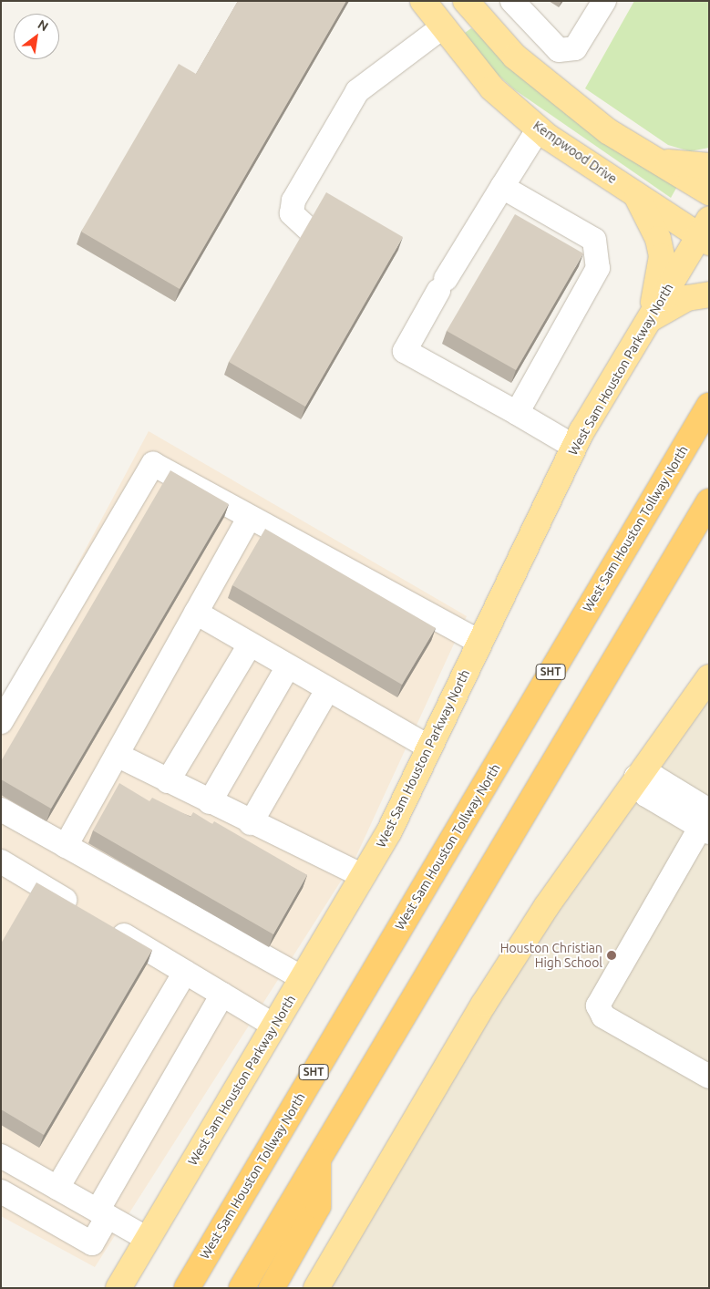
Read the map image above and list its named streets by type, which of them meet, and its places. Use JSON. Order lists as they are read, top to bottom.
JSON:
{
  "streets": {
    "highway": ["West Sam Houston Tollway North", "SHT"],
    "main road": ["Kempwood Drive", "West Sam Houston Parkway North"]
  },
  "crossings": [
    ["Kempwood Drive", "West Sam Houston Parkway North"]
  ],
  "places": ["Houston Christian High School"],
  "north": "top right"
}
